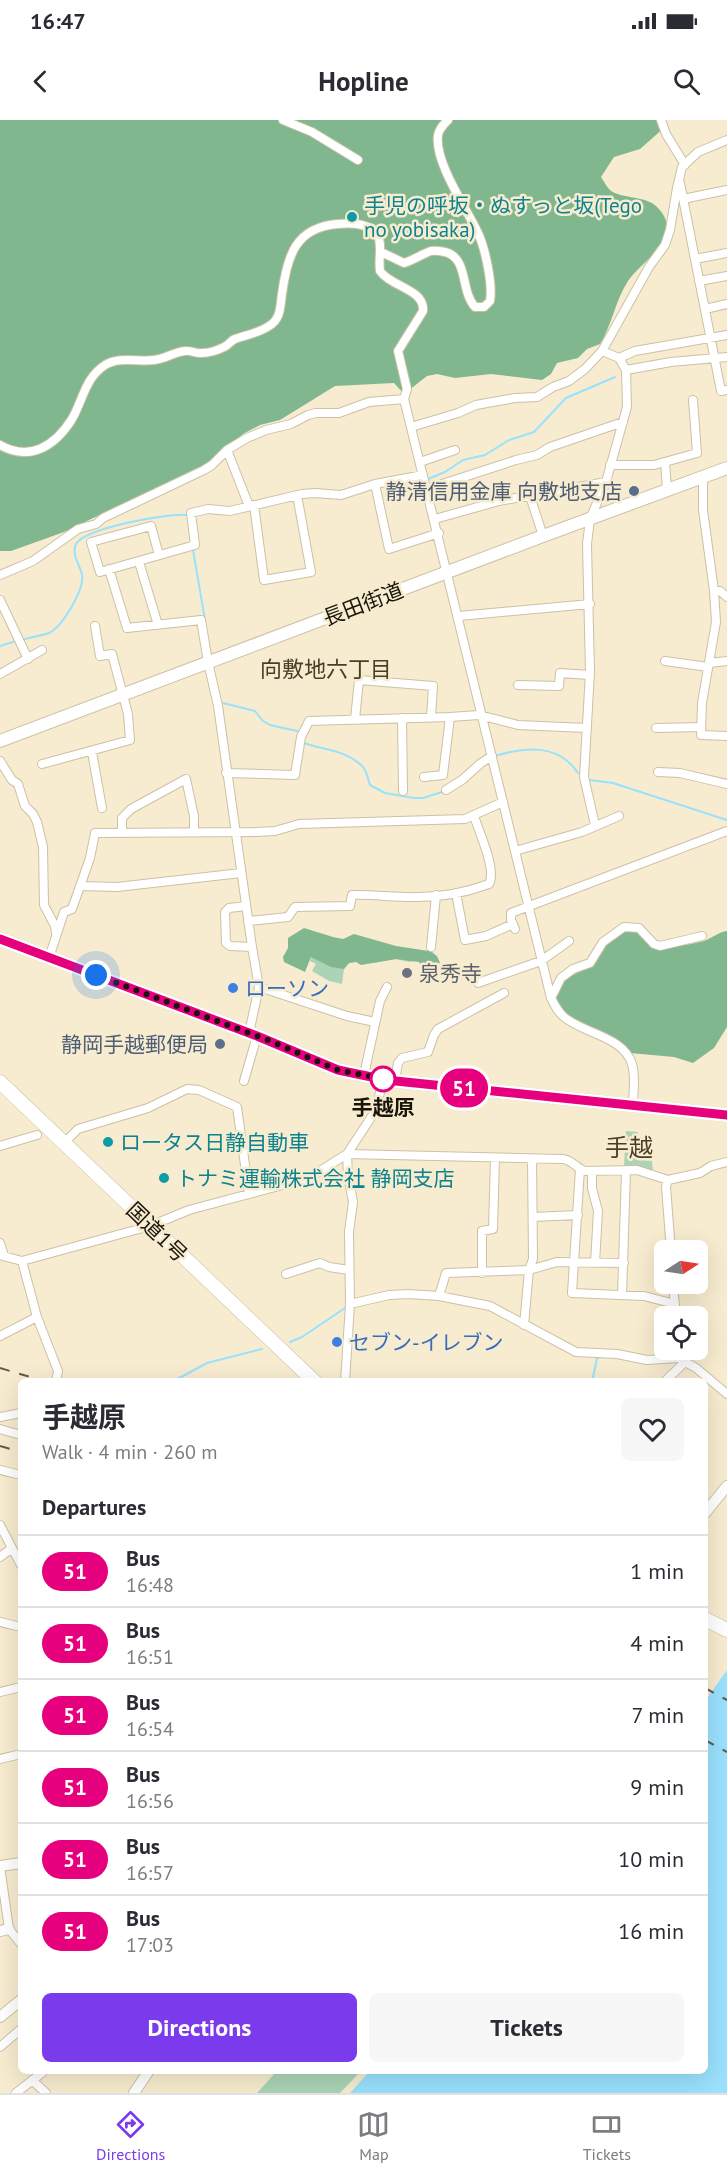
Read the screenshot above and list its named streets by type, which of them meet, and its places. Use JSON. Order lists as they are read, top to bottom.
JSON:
{
  "streets": {
    "highway": ["国道1号"],
    "main road": ["長田街道"]
  },
  "districts": ["向敷地六丁目", "手越"],
  "places": [
    "手児の呼坂・ぬすっと坂(Tego no yobisaka)",
    "静清信用金庫 向敷地支店",
    "泉秀寺",
    "ローソン",
    "静岡手越郵便局",
    "手越原",
    "ロータス日静自動車",
    "トナミ運輸株式会社 静岡支店",
    "セブン-イレブン"
  ],
  "lines": ["bus line 51"],
  "north": "right",
  "page": {
    "status": "16:47",
    "header": "Hopline",
    "on_map": "51",
    "heading": [
      ["手越原", "Walk · 4 min · 260 m"],
      "Departures"
    ],
    "list": [
      {
        "mark": "51",
        "name": "Bus",
        "note": "16:48",
        "value": "1 min"
      },
      {
        "mark": "51",
        "name": "Bus",
        "note": "16:51",
        "value": "4 min"
      },
      {
        "mark": "51",
        "name": "Bus",
        "note": "16:54",
        "value": "7 min"
      },
      {
        "mark": "51",
        "name": "Bus",
        "note": "16:56",
        "value": "9 min"
      },
      {
        "mark": "51",
        "name": "Bus",
        "note": "16:57",
        "value": "10 min"
      },
      {
        "mark": "51",
        "name": "Bus",
        "note": "17:03",
        "value": "16 min"
      }
    ],
    "buttons": ["Directions", "Tickets"],
    "tabs": ["Directions", "Map", "Tickets"]
  }
}
